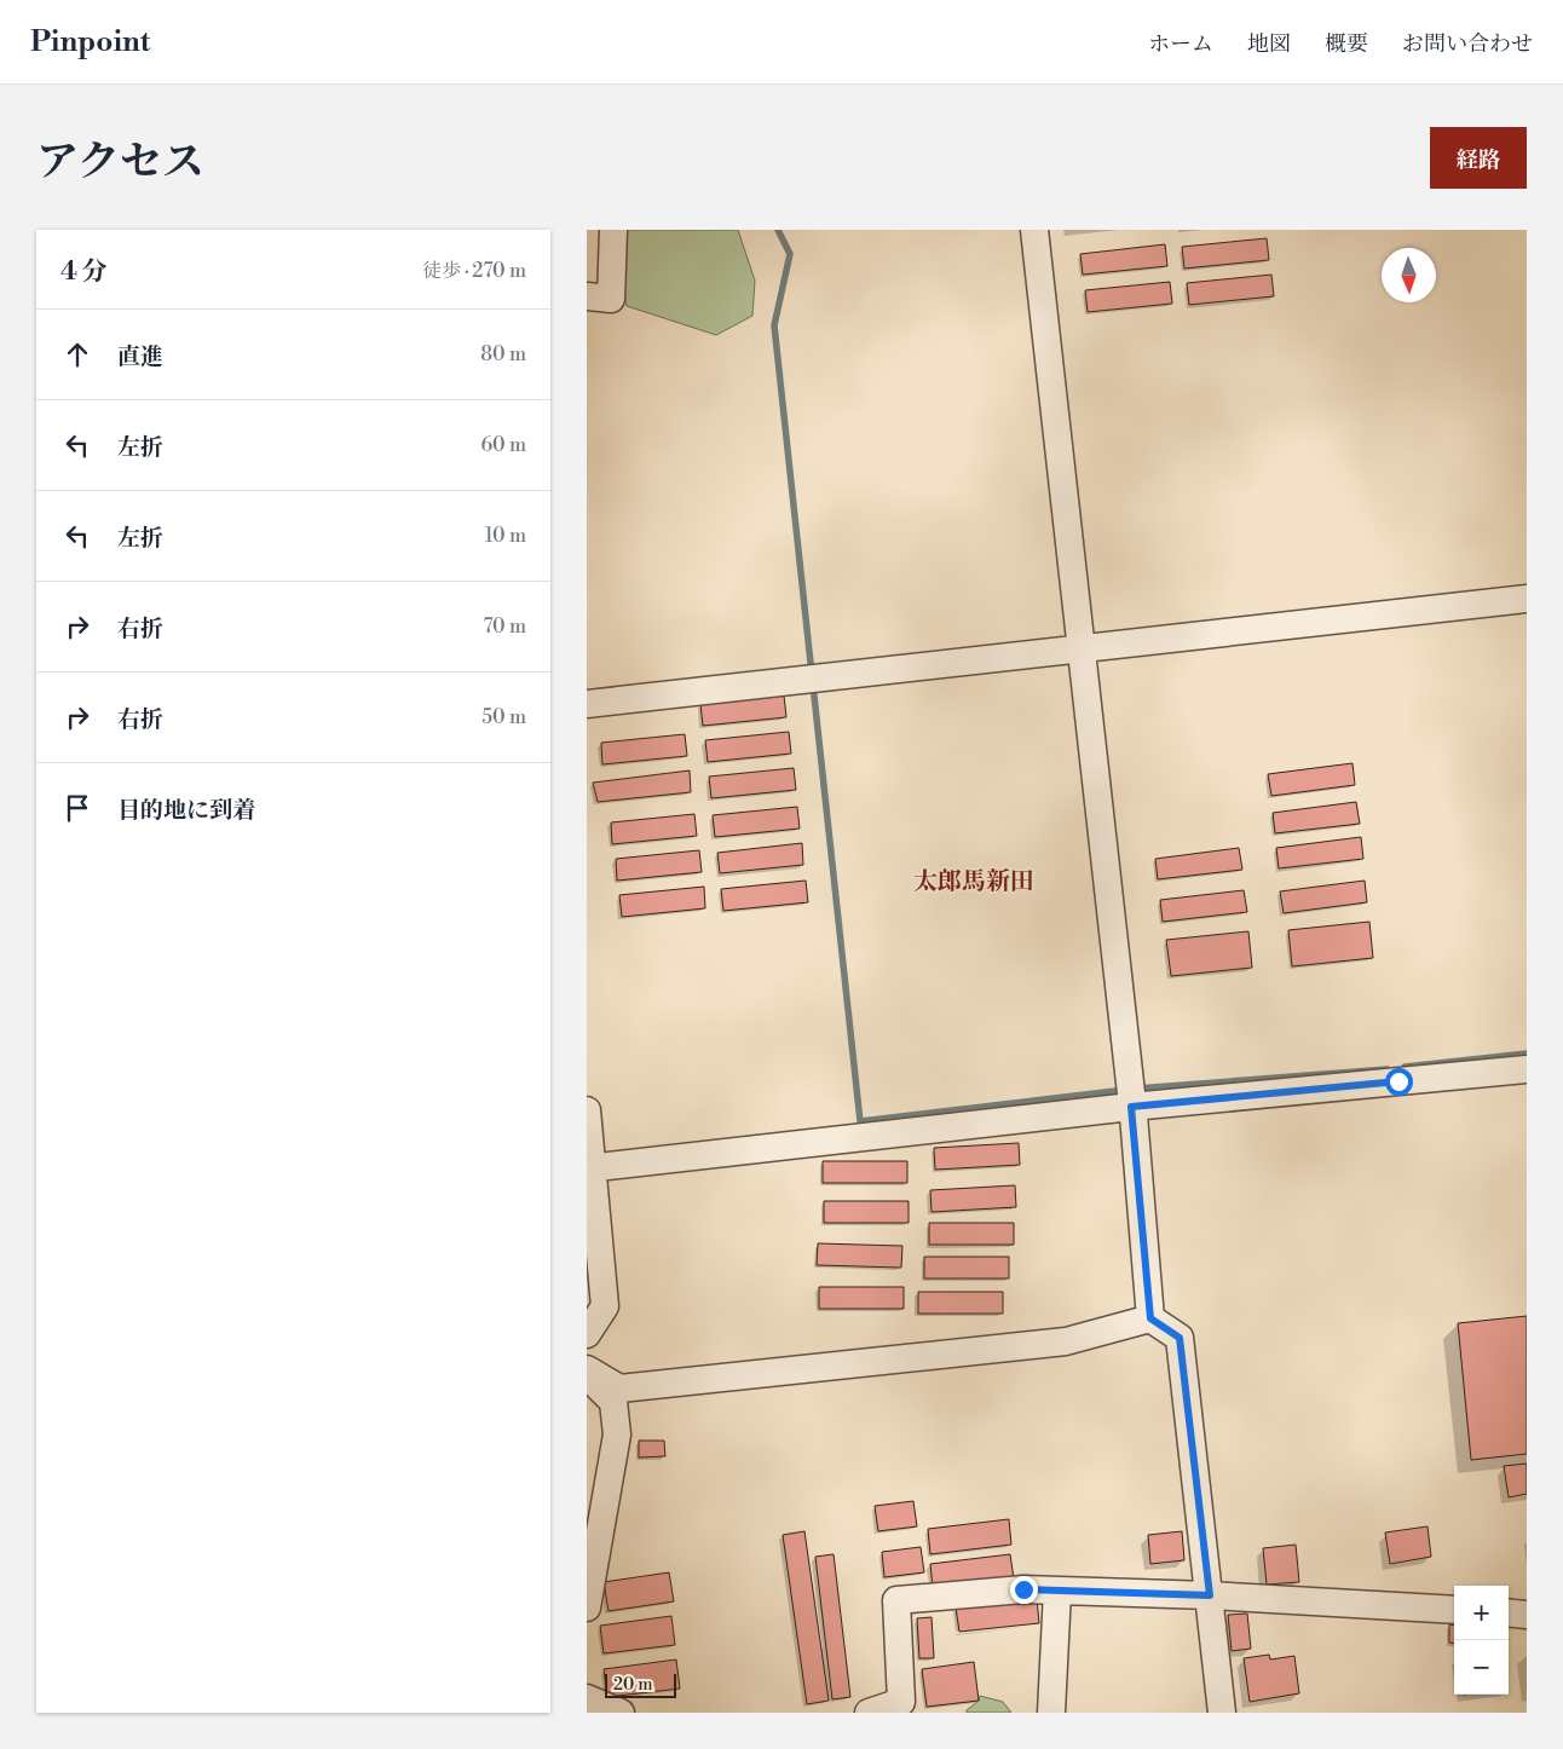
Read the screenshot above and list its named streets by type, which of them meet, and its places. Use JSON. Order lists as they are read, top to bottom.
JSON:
{
  "districts": ["太郎馬新田"],
  "scale_bar": "20 m",
  "north": "bottom",
  "page": {
    "header": "Pinpoint",
    "nav": [
      "ホーム",
      "地図",
      "概要",
      "お問い合わせ"
    ],
    "title": "アクセス",
    "buttons": "経路",
    "heading": ["4 分", "徒歩 · 270 m"],
    "list": [
      ["直進", "80 m"],
      ["左折", "60 m"],
      ["左折", "10 m"],
      ["右折", "70 m"],
      ["右折", "50 m"],
      "目的地に到着"
    ],
    "map_buttons": ["+", "−"],
    "scale": "20 m"
  }
}
